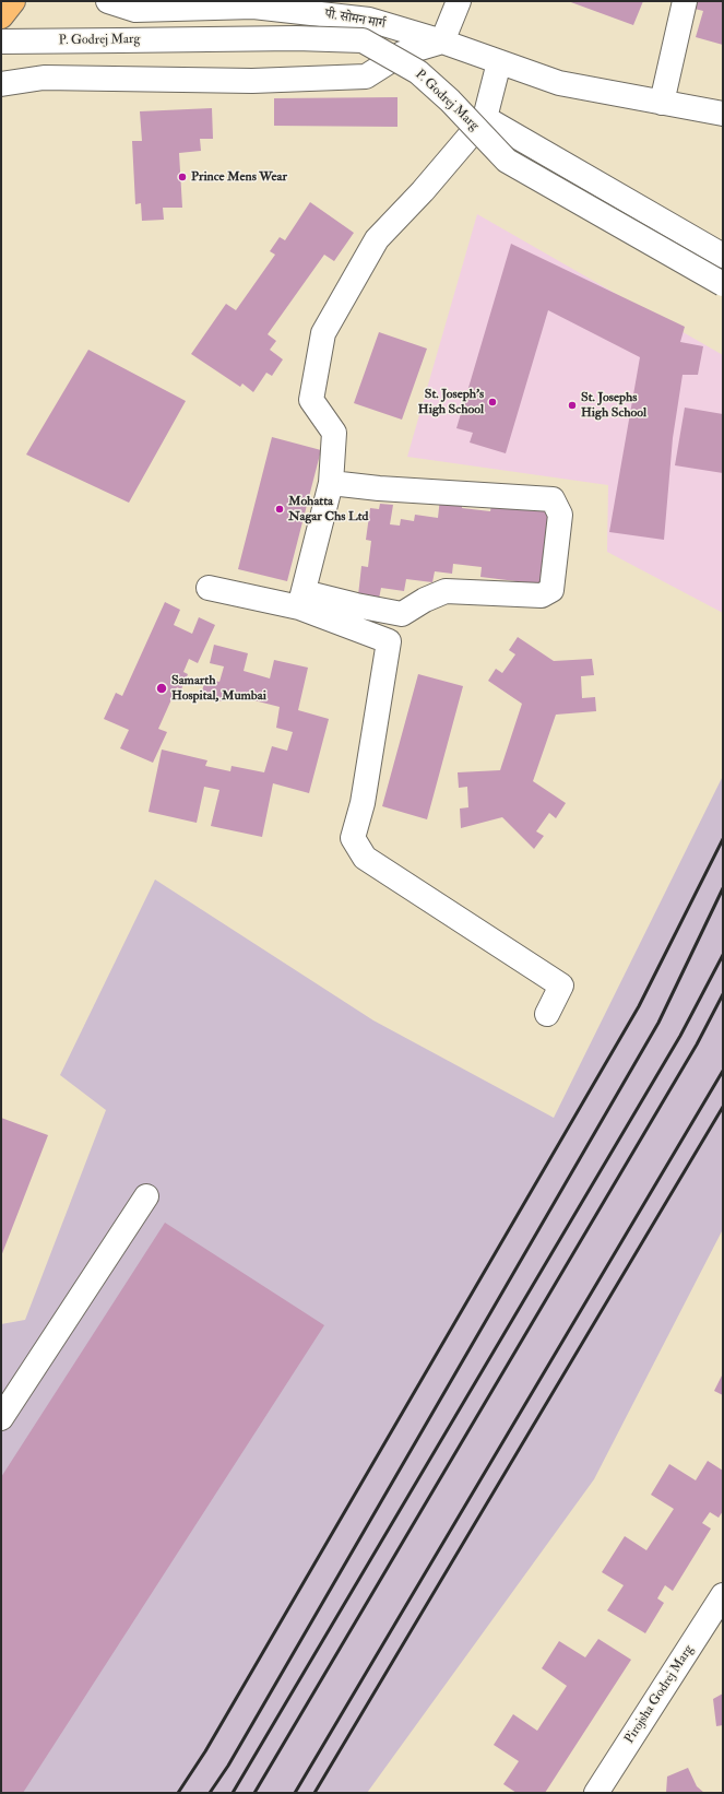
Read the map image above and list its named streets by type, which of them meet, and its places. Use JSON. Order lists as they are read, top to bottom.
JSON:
{
  "streets": {
    "street": ["पी. सोमन मार्ग", "P. Godrej Marg", "Pirojsha Godrej Marg"]
  },
  "places": [
    "Prince Mens Wear",
    "St. Joseph's High School",
    "St. Josephs High School",
    "Mohatta Nagar Chs Ltd",
    "Samarth Hospital, Mumbai"
  ]
}
